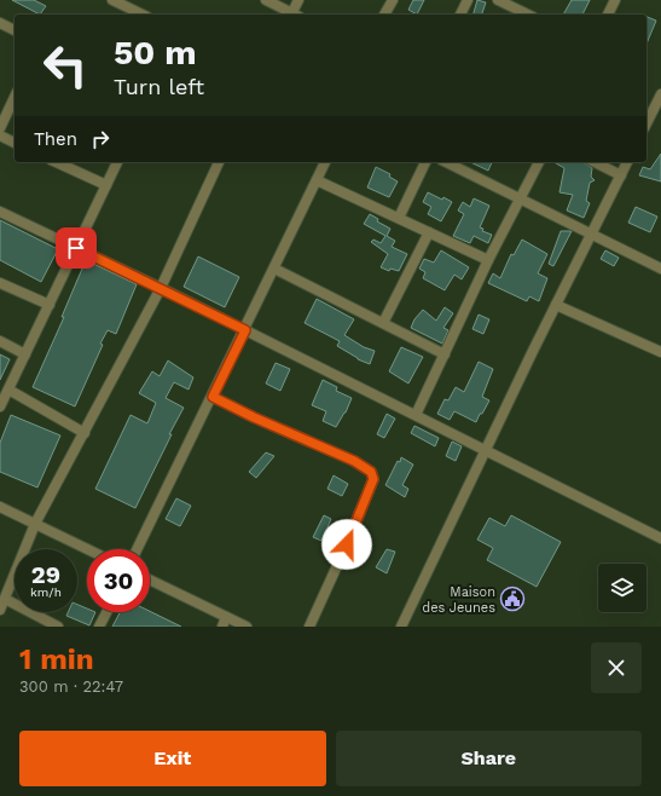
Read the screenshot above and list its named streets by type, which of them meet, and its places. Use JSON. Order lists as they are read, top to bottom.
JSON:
{
  "places": {
    "public building": ["Maison des Jeunes"]
  },
  "page": {
    "turn": ["50 m", "Turn left"],
    "then": "Then",
    "speed": "29 km/h",
    "limit": "30",
    "heading": ["1 min", "300 m · 22:47"],
    "buttons": ["Exit", "Share"]
  }
}
